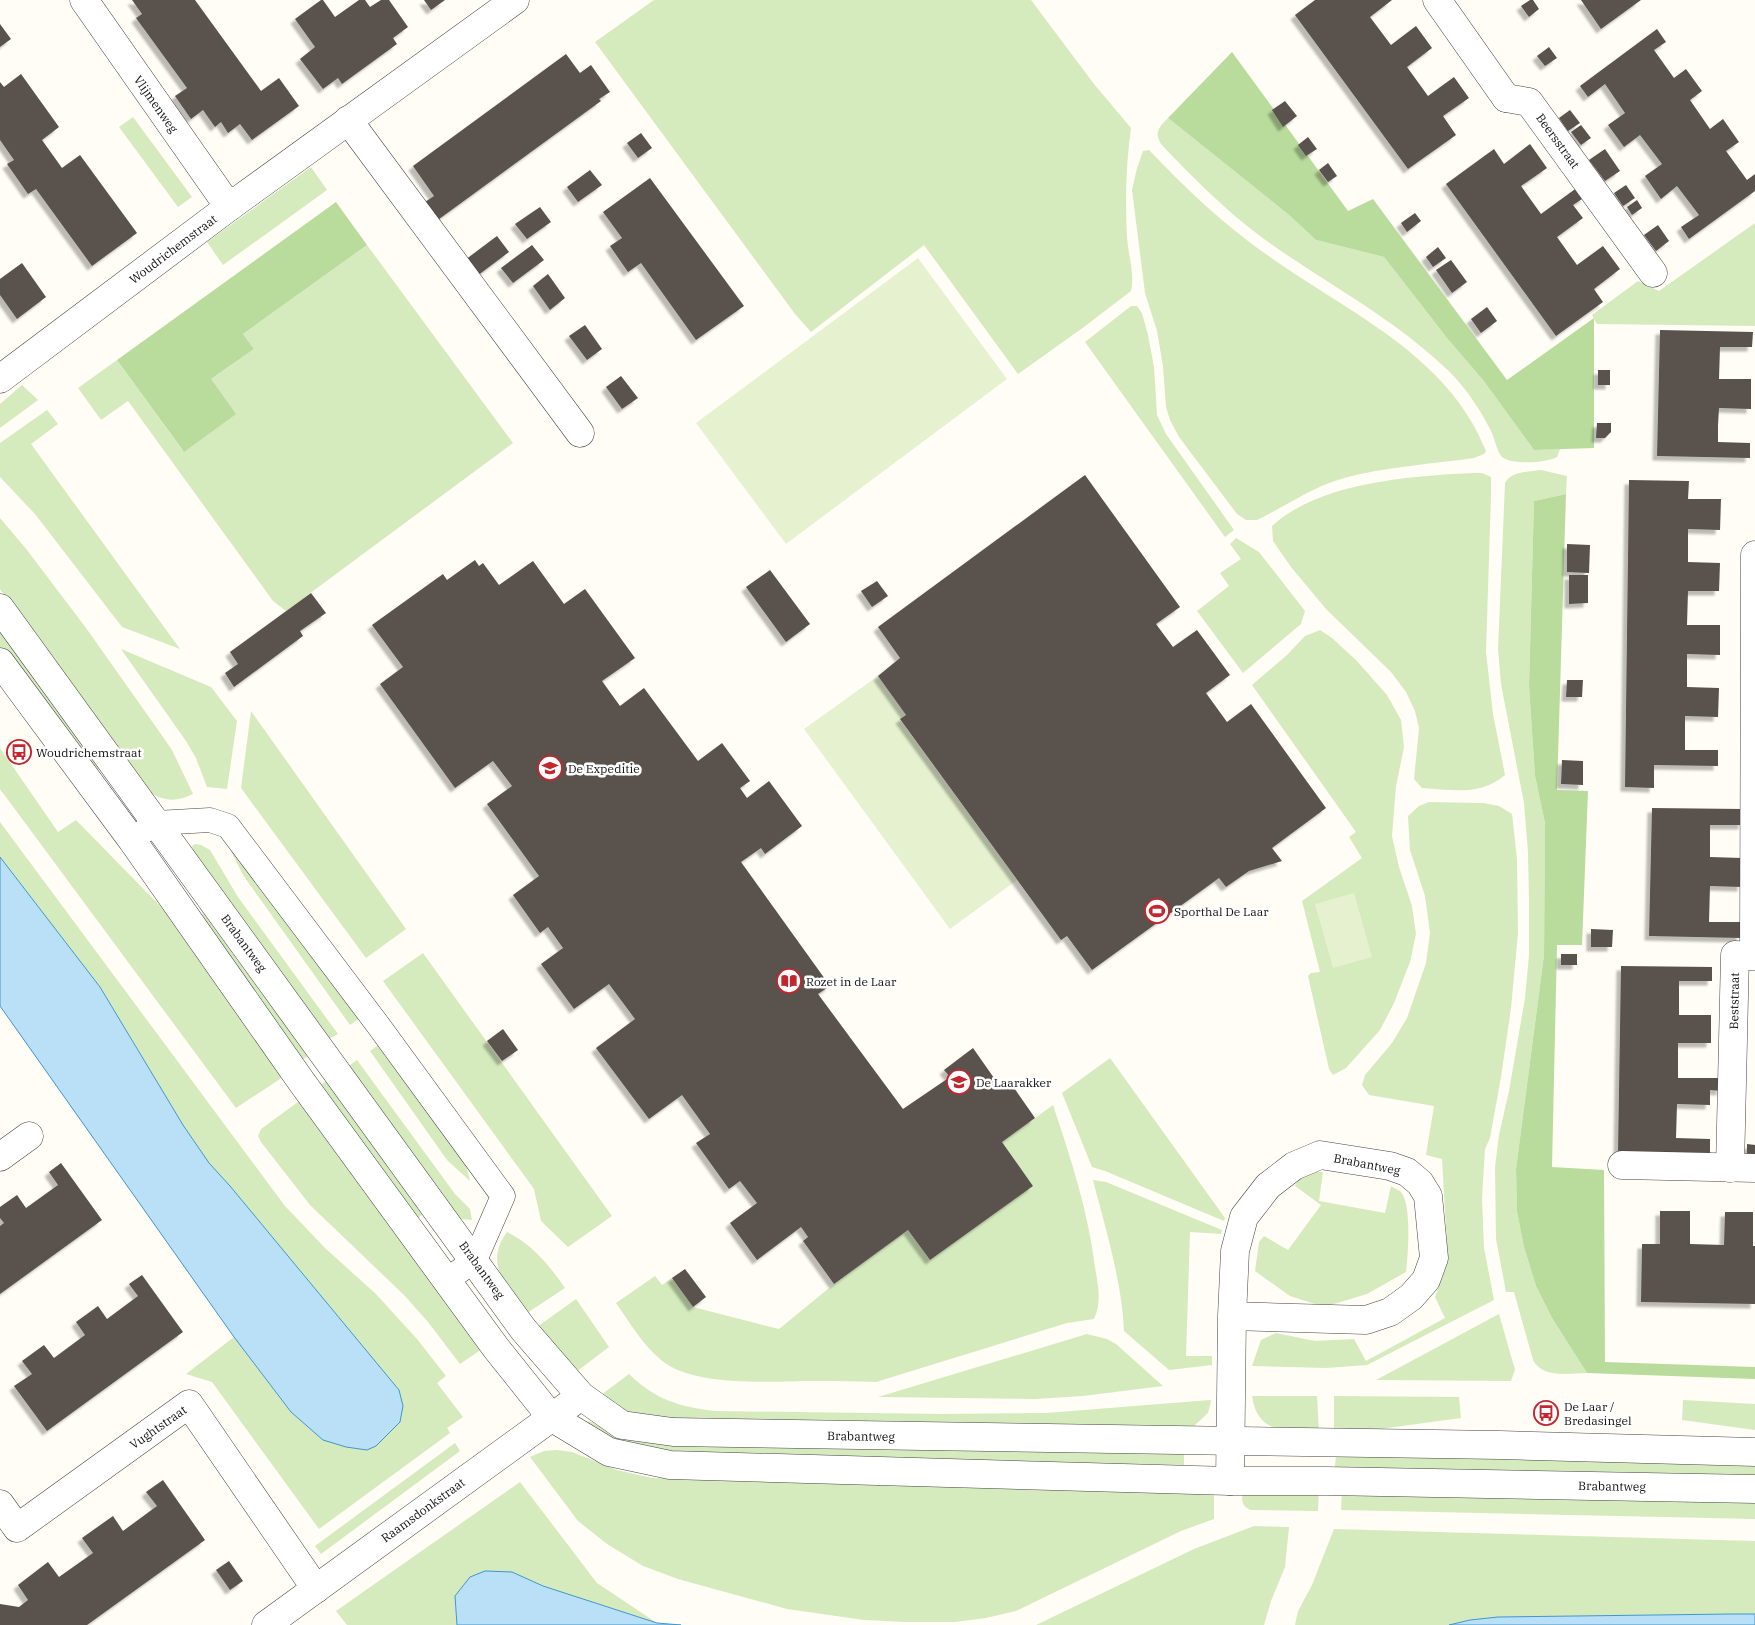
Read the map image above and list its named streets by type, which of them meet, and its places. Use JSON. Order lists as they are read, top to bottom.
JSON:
{
  "streets": {
    "street": [
      "Vlijmenweg",
      "Beersstraat",
      "Woudrichemstraat",
      "Brabantweg",
      "Beststraat",
      "Vughtstraat",
      "Raamsdonkstraat"
    ]
  },
  "crossings": [
    ["Vlijmenweg", "Woudrichemstraat"],
    ["Brabantweg", "Raamsdonkstraat"],
    ["Vughtstraat", "Raamsdonkstraat"]
  ],
  "places": {
    "bus stop": ["Woudrichemstraat", "De Laar / Bredasingel"],
    "school or university": ["De Expeditie", "De Laarakker"],
    "sports": ["Sporthal De Laar"],
    "library": ["Rozet in de Laar"]
  }
}
